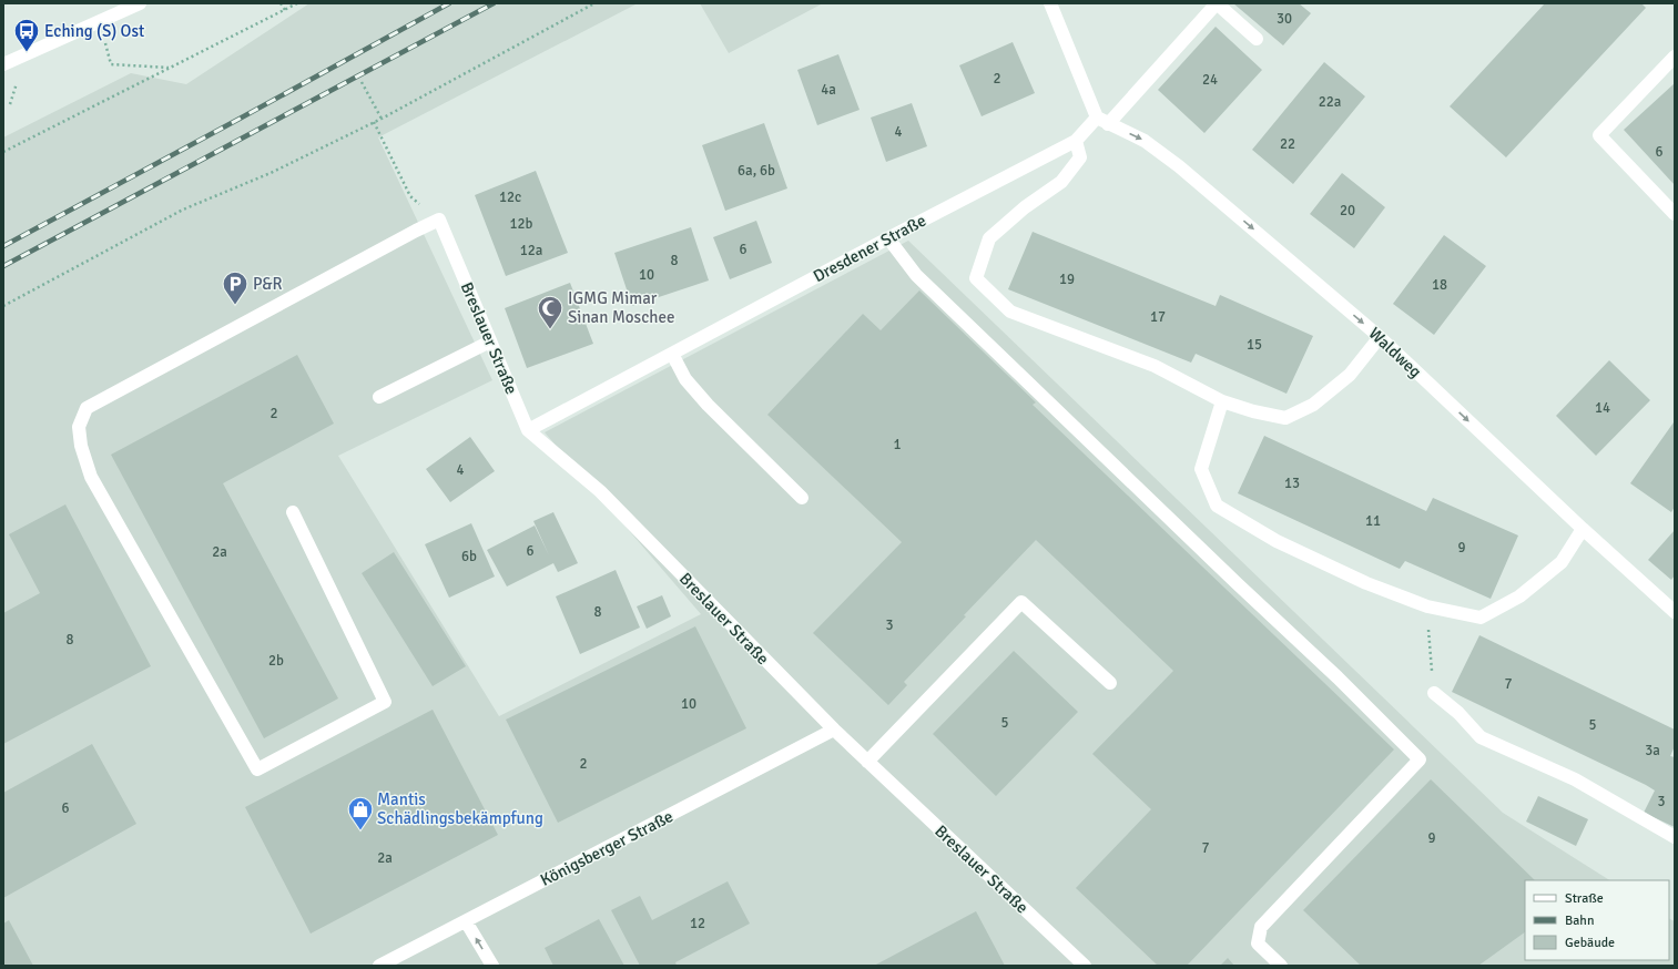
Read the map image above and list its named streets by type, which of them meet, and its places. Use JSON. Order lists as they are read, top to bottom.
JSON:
{
  "streets": {
    "street": [
      "Dresdener Straße",
      "Breslauer Straße",
      "Waldweg",
      "Königsberger Straße"
    ]
  },
  "crossings": [
    ["Dresdener Straße", "Breslauer Straße"],
    ["Dresdener Straße", "Waldweg"],
    ["Breslauer Straße", "Königsberger Straße"]
  ],
  "one_way": ["Waldweg"],
  "places": {
    "bus stop": ["Eching (S) Ost"],
    "parking": ["P&R"],
    "mosque": ["IGMG Mimar Sinan Moschee"],
    "shop": ["Mantis Schädlingsbekämpfung"]
  },
  "house_numbers": [
    "30",
    "2",
    "24",
    "4a",
    "22a",
    "4",
    "22",
    "6",
    "6a, 6b",
    "12c",
    "20",
    "12b",
    "6",
    "12a",
    "8",
    "10",
    "19",
    "18",
    "17",
    "15",
    "14",
    "2",
    "1",
    "4",
    "13",
    "11",
    "9",
    "6",
    "2a",
    "6b",
    "8",
    "3",
    "8",
    "2b",
    "7",
    "10",
    "5",
    "5",
    "3a",
    "2",
    "3",
    "6",
    "9",
    "7",
    "2a",
    "12"
  ],
  "legend": ["Straße", "Bahn", "Gebäude"]
}
